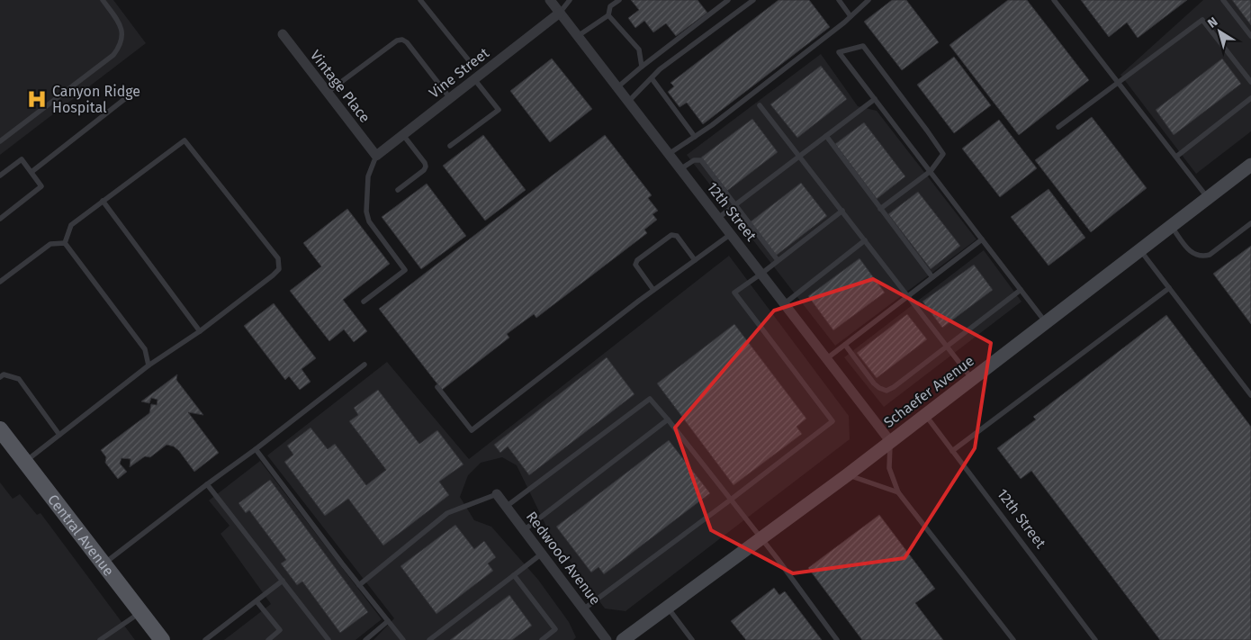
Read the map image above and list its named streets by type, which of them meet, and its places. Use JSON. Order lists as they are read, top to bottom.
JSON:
{
  "streets": {
    "main road": ["Central Avenue"],
    "street": [
      "Vine Street",
      "Vintage Place",
      "12th Street",
      "Schaefer Avenue",
      "Redwood Avenue"
    ]
  },
  "crossings": [
    ["Vine Street", "Vintage Place"],
    ["Vine Street", "12th Street"],
    ["12th Street", "Schaefer Avenue"]
  ],
  "places": {
    "hospital": ["Canyon Ridge Hospital"]
  },
  "north": "top left"
}
